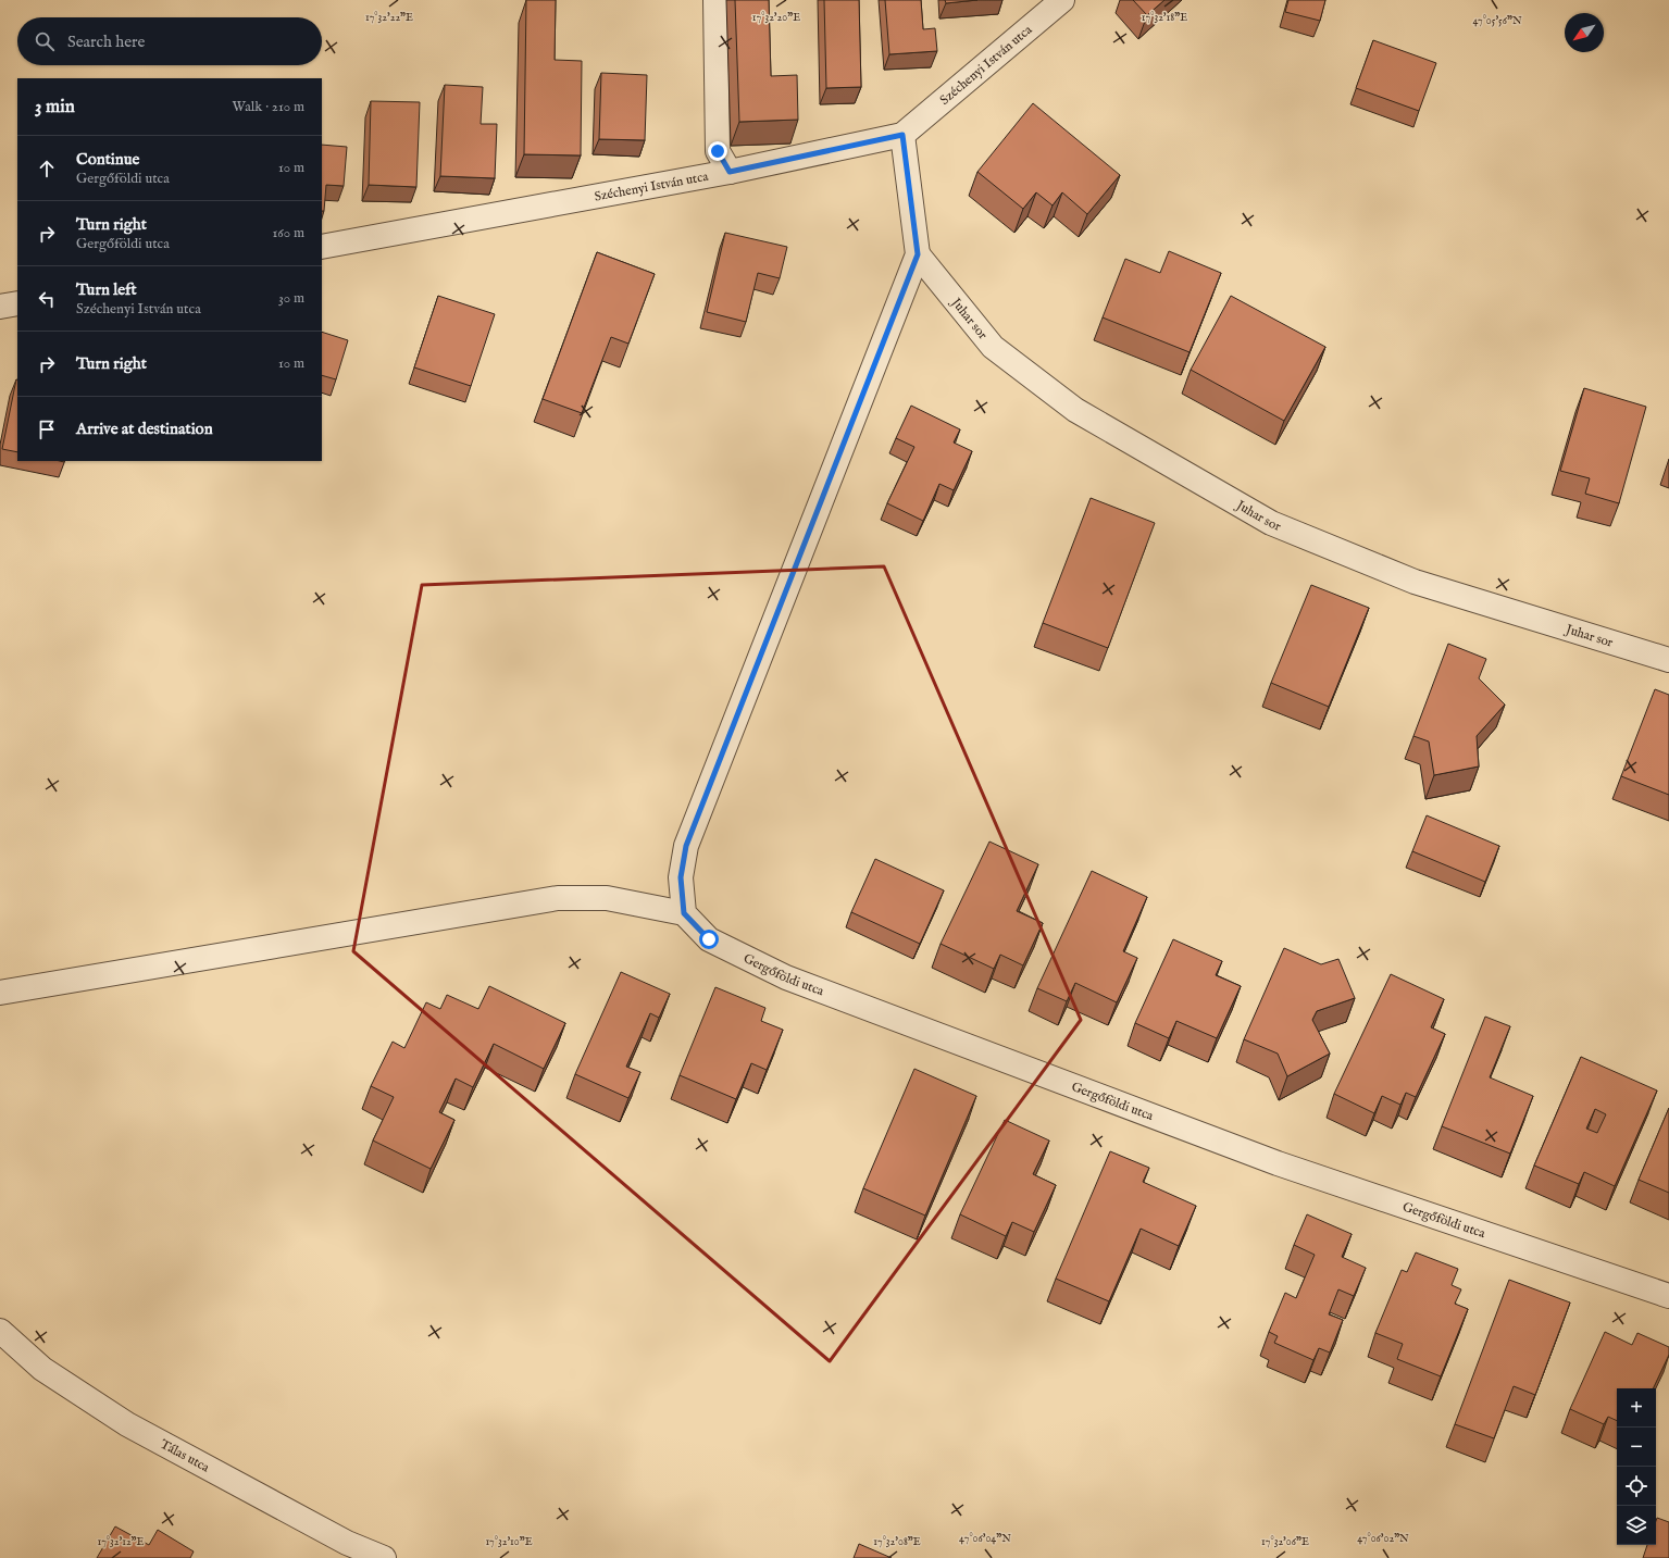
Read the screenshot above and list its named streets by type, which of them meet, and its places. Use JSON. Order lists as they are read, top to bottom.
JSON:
{
  "streets": {
    "street": [
      "Széchenyi István utca",
      "Juhar sor",
      "Gergőföldi utca",
      "Tálas utca"
    ]
  },
  "north": "bottom left",
  "page": {
    "search": "Search here",
    "heading": ["3 min", "Walk · 210 m"],
    "list": [
      ["Continue", "Gergőföldi utca", "10 m"],
      ["Turn right", "Gergőföldi utca", "160 m"],
      ["Turn left", "Széchenyi István utca", "30 m"],
      ["Turn right", "10 m"],
      "Arrive at destination"
    ],
    "map_buttons": ["+", "−"]
  },
  "coordinates": [
    "17°32'22\"E",
    "17°32'20\"E",
    "17°32'18\"E",
    "47°05'56\"N",
    "47°06'04\"N",
    "47°06'02\"N",
    "17°32'12\"E",
    "17°32'10\"E",
    "17°32'08\"E",
    "17°32'06\"E"
  ]
}
